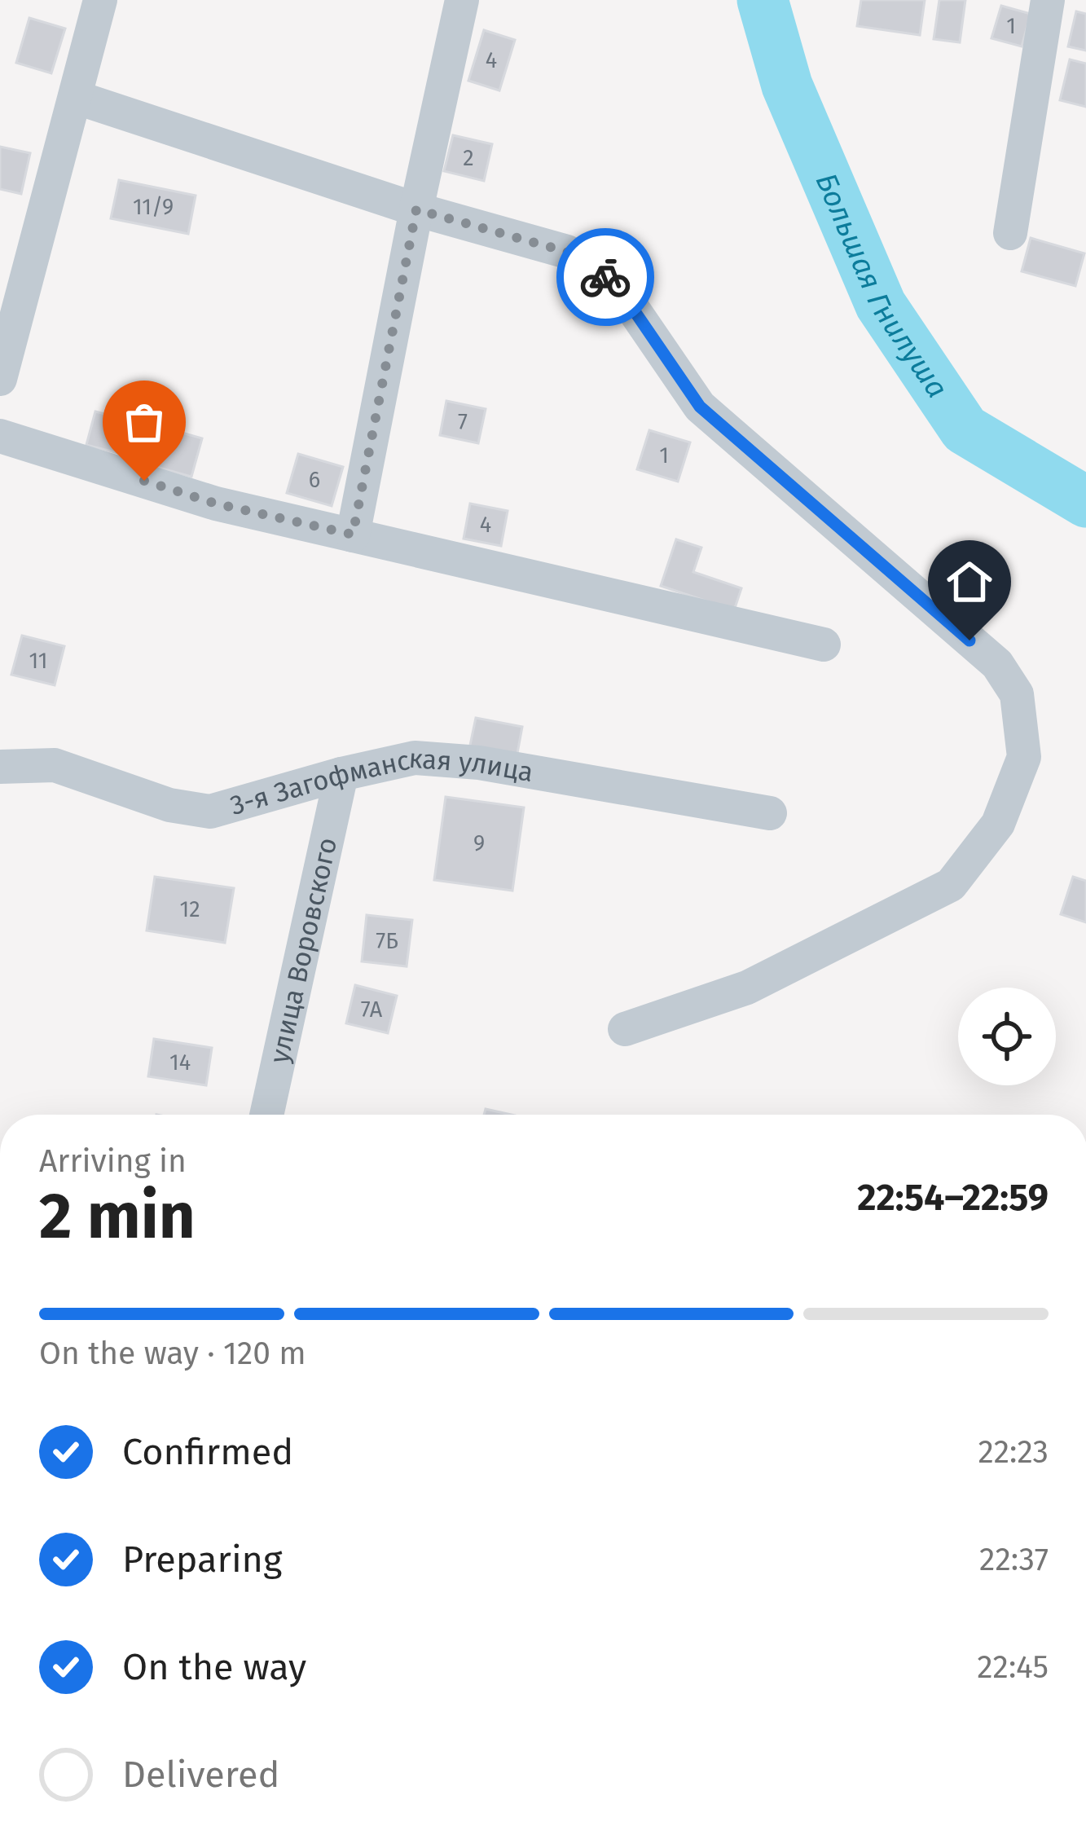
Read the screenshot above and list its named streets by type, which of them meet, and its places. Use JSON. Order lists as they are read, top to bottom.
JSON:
{
  "streets": {
    "street": ["3-я Загофманская улица", "улица Воровского"]
  },
  "crossings": [
    ["3-я Загофманская улица", "улица Воровского"]
  ],
  "water": ["Большая Гнилуша"],
  "house_numbers": [
    "1",
    "4",
    "2",
    "11/9",
    "7",
    "1",
    "6",
    "4",
    "11",
    "9",
    "12",
    "7Б",
    "7А",
    "14"
  ],
  "page": {
    "heading": ["2 min", "Arriving in", "22:54–22:59"],
    "bar": "On the way · 120 m",
    "list": [
      ["Confirmed", "22:23"],
      ["Preparing", "22:37"],
      ["On the way", "22:45"],
      "Delivered"
    ]
  }
}
